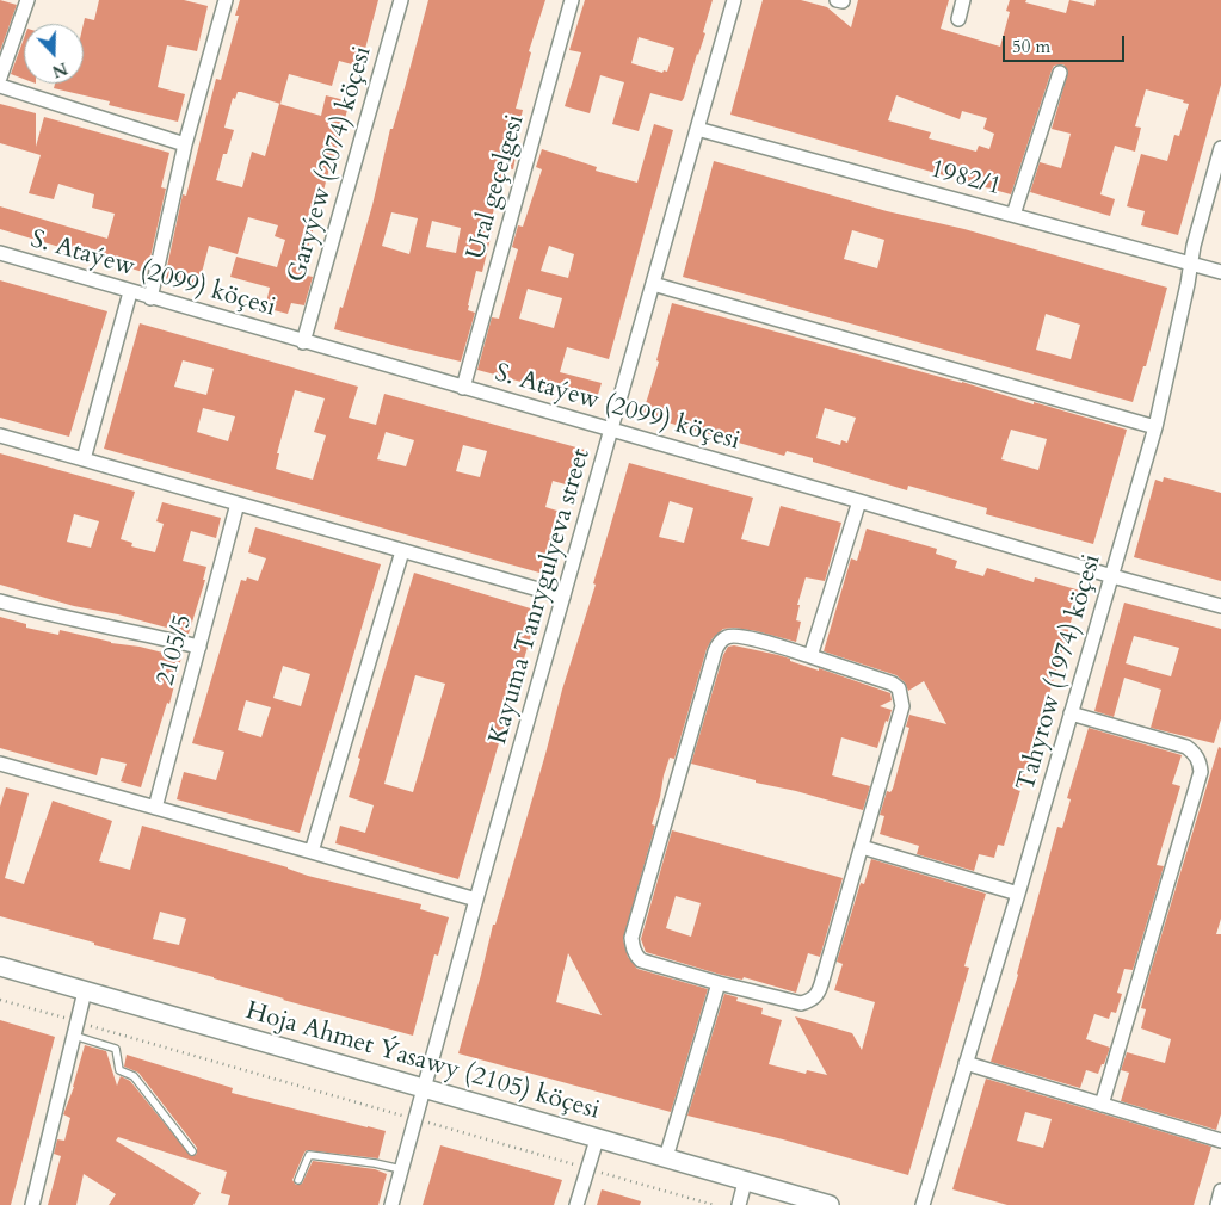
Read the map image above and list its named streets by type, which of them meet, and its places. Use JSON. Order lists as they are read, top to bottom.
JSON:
{
  "streets": {
    "street": [
      "Garyýew (2074) köçesi",
      "1982/1",
      "Ural geçelgesi",
      "S. Ataýew (2099) köçesi",
      "Kayuma Tanrygulyeva street",
      "2105/5",
      "Tahyrow (1974) köçesi",
      "Hoja Ahmet Ýasawy (2105) köçesi"
    ]
  },
  "crossings": [
    ["Garyýew (2074) köçesi", "S. Ataýew (2099) köçesi"],
    ["1982/1", "Kayuma Tanrygulyeva street"],
    ["1982/1", "Tahyrow (1974) köçesi"],
    ["Ural geçelgesi", "S. Ataýew (2099) köçesi"],
    ["S. Ataýew (2099) köçesi", "Kayuma Tanrygulyeva street"],
    ["S. Ataýew (2099) köçesi", "Tahyrow (1974) köçesi"],
    ["Kayuma Tanrygulyeva street", "Hoja Ahmet Ýasawy (2105) köçesi"]
  ],
  "scale_bar": "50 m",
  "north": "bottom"
}
